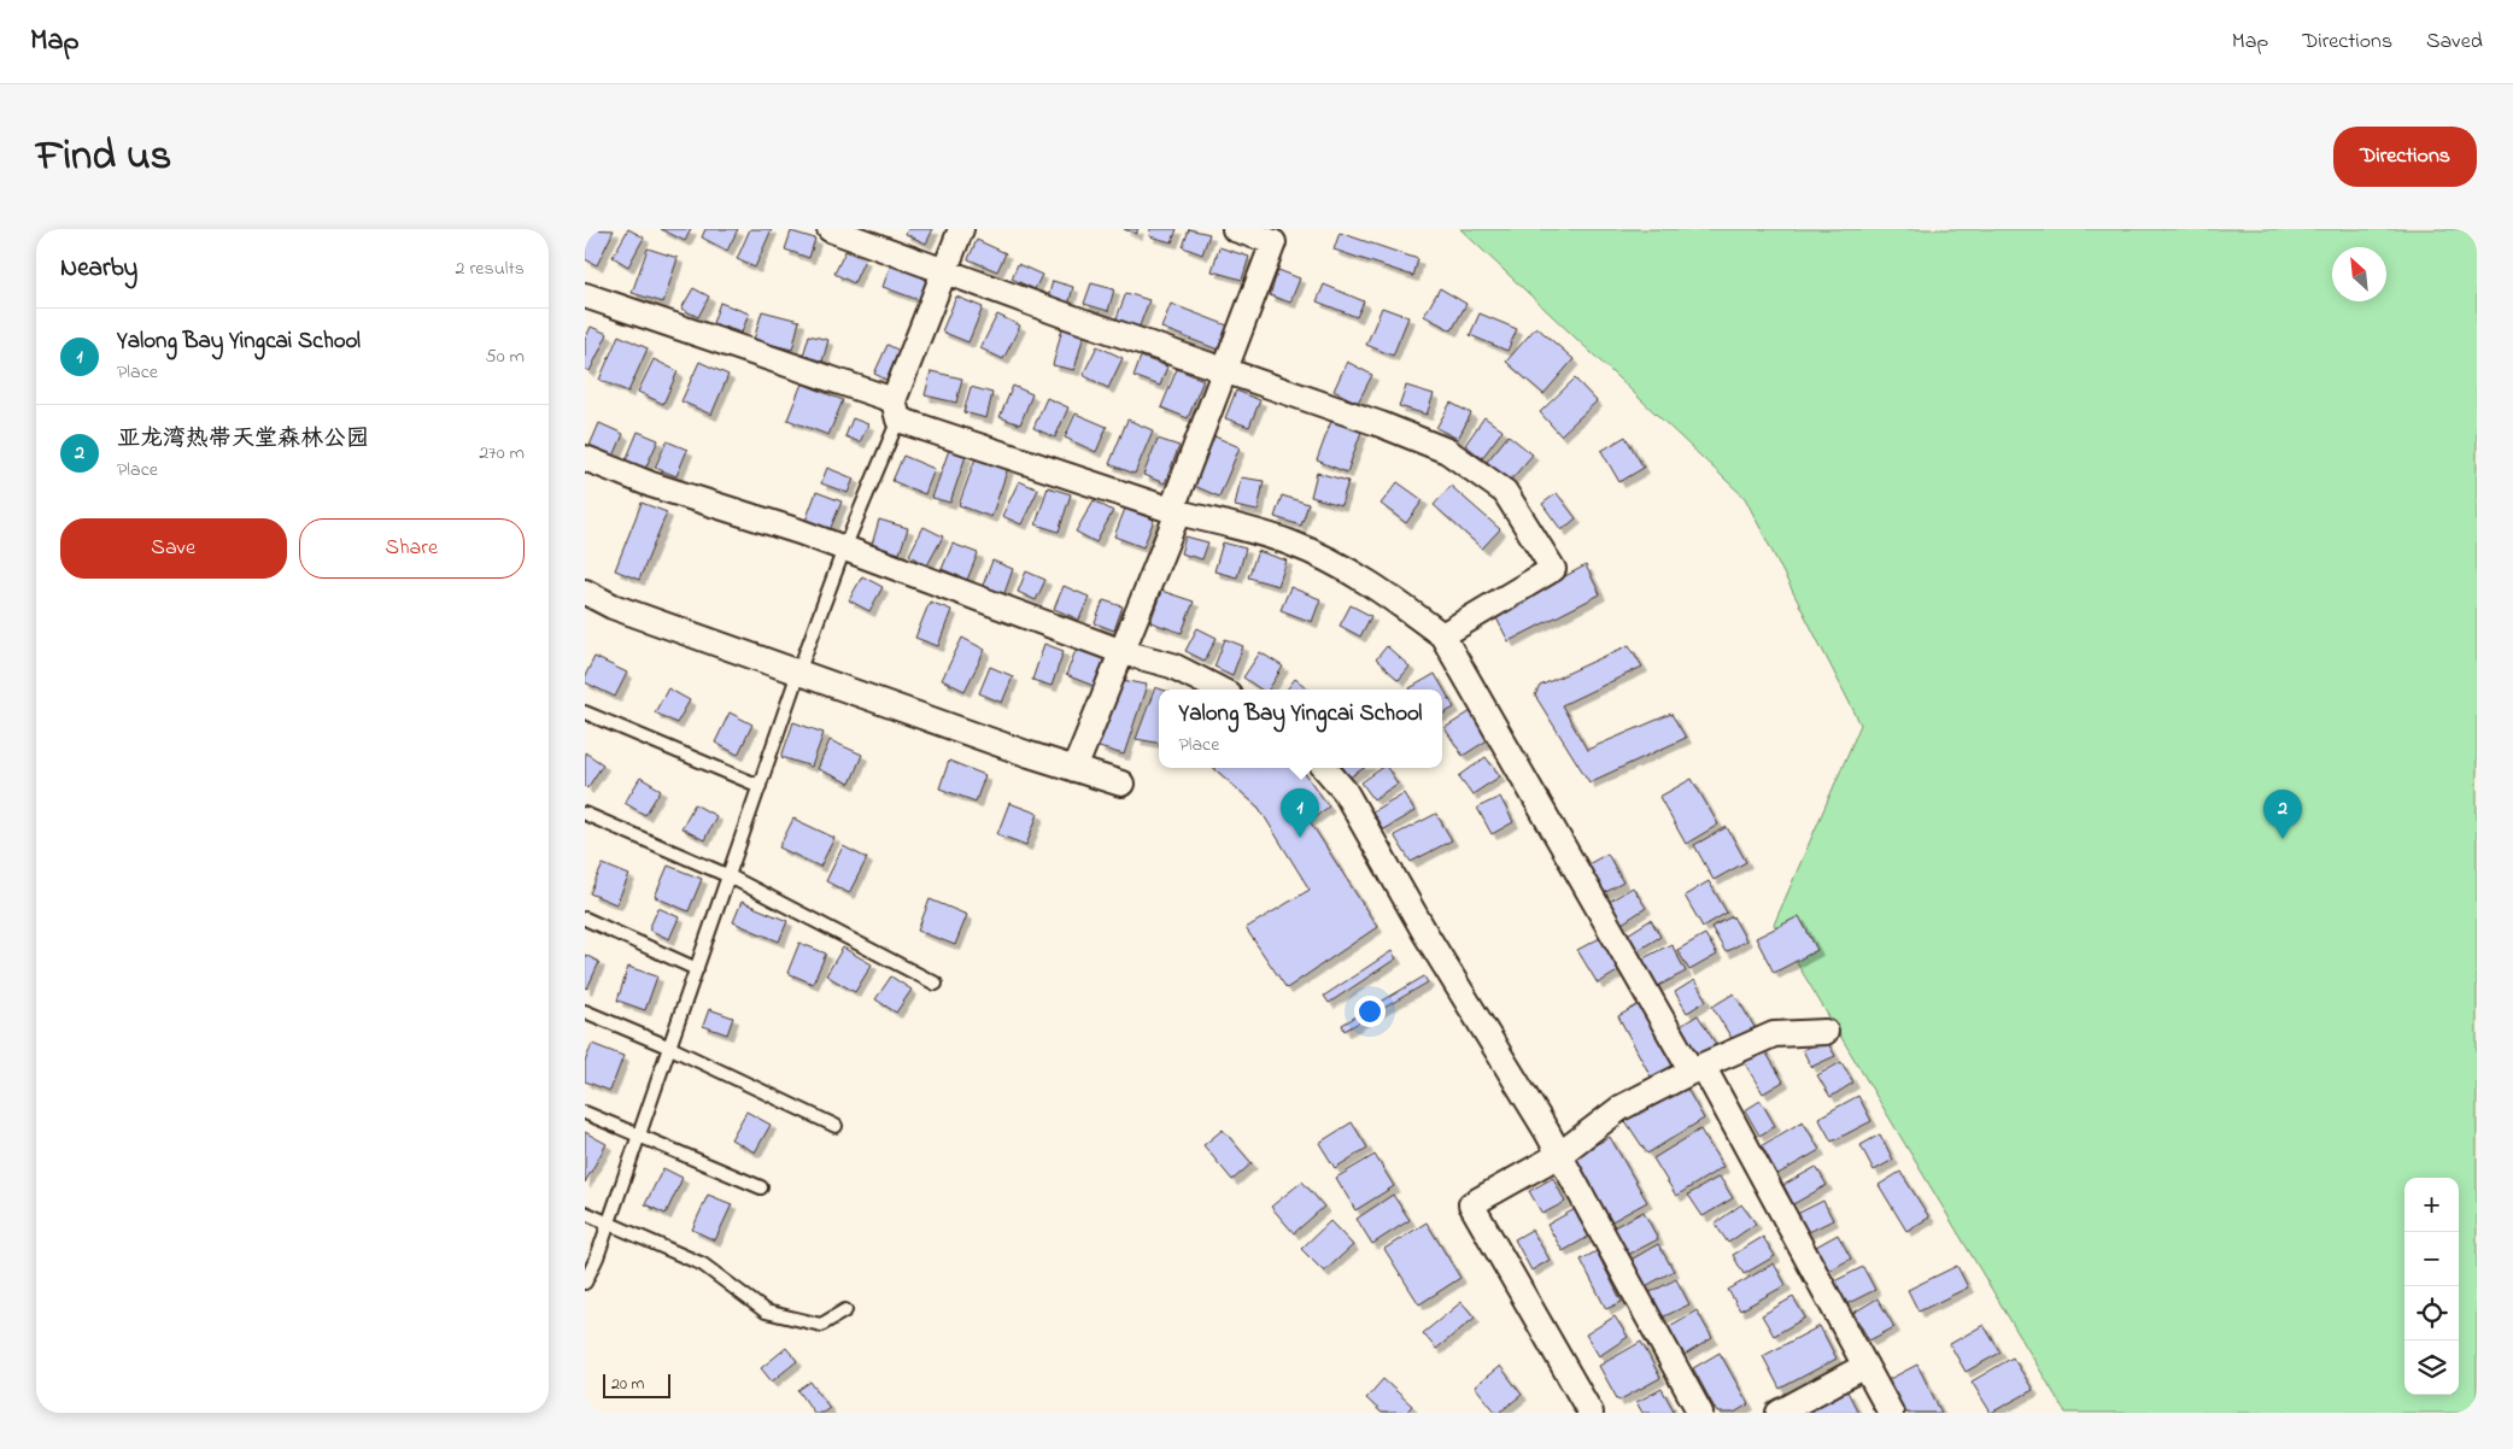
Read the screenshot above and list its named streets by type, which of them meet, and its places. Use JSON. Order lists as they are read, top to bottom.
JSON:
{
  "scale_bar": "20 m",
  "north": "top left",
  "page": {
    "header": "Map",
    "nav": ["Map", "Directions", "Saved"],
    "title": "Find us",
    "buttons": [
      "Directions",
      ["Save", "Share"]
    ],
    "heading": ["Nearby", "2 results"],
    "list": [
      {
        "mark": "1",
        "name": "Yalong Bay Yingcai School",
        "note": "Place",
        "value": "50 m"
      },
      {
        "mark": "2",
        "name": "亚龙湾热带天堂森林公园",
        "note": "Place",
        "value": "270 m"
      }
    ],
    "popup": ["Yalong Bay Yingcai School", "Place"],
    "pins": ["1", "2"],
    "map_buttons": ["+", "−"],
    "scale": "20 m"
  }
}
